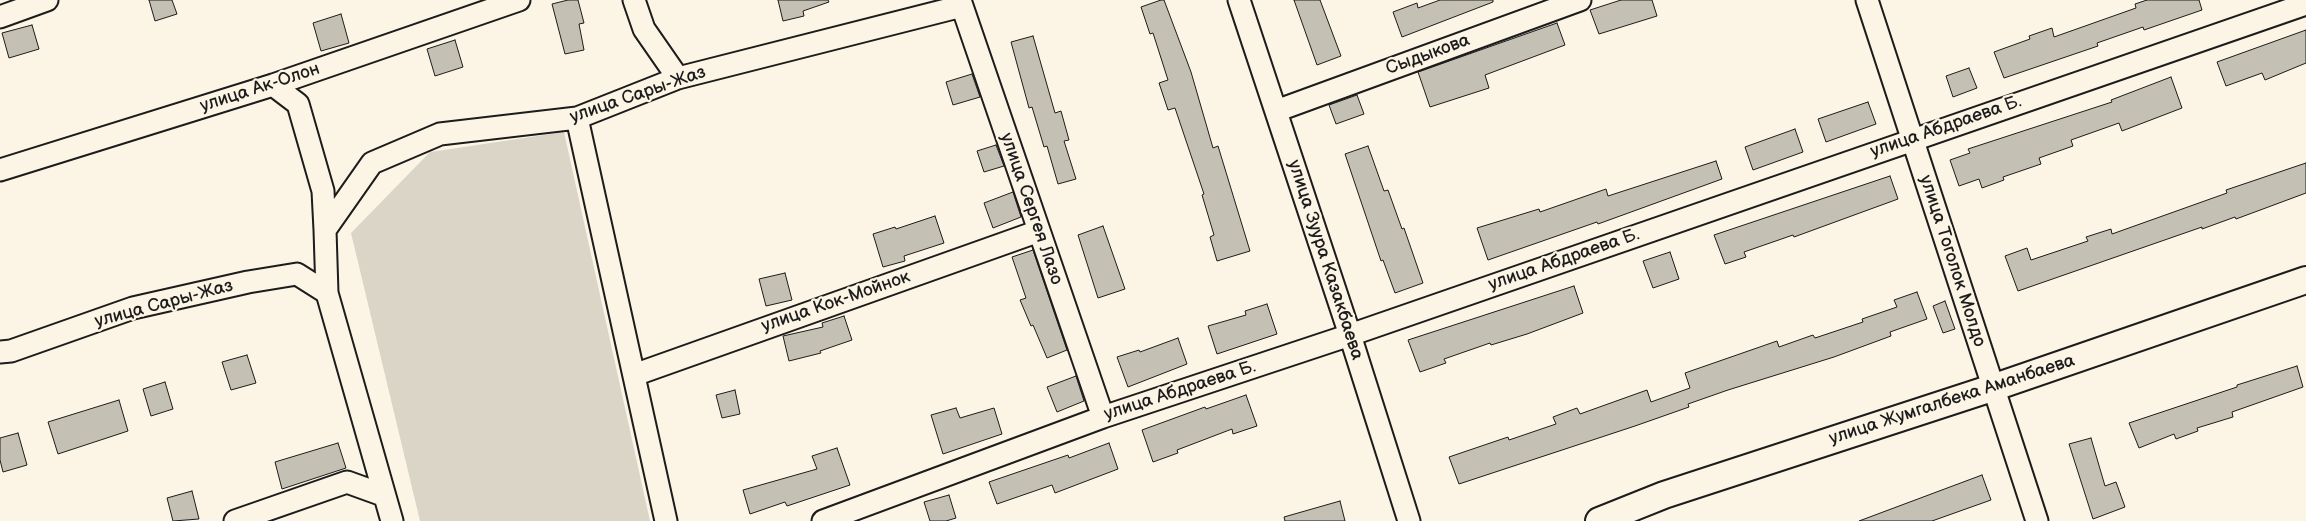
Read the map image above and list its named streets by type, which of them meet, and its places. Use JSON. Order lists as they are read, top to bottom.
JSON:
{
  "streets": {
    "main road": ["улица Жумгалбека Аманбаева"],
    "street": [
      "Сыдыкова",
      "улица Ак-Олон",
      "улица Сары-Жаз",
      "улица Абдраева Б.",
      "улица Сергея Лазо",
      "улица Зуура Казакбаева",
      "улица Тоголок Молдо",
      "улица Кок-Мойнок"
    ]
  },
  "crossings": [
    ["Сыдыкова", "улица Зуура Казакбаева"],
    ["улица Сары-Жаз", "улица Сергея Лазо"],
    ["улица Абдраева Б.", "улица Сергея Лазо"],
    ["улица Абдраева Б.", "улица Зуура Казакбаева"],
    ["улица Абдраева Б.", "улица Тоголок Молдо"],
    ["улица Сергея Лазо", "улица Кок-Мойнок"],
    ["улица Тоголок Молдо", "улица Жумгалбека Аманбаева"]
  ]
}
